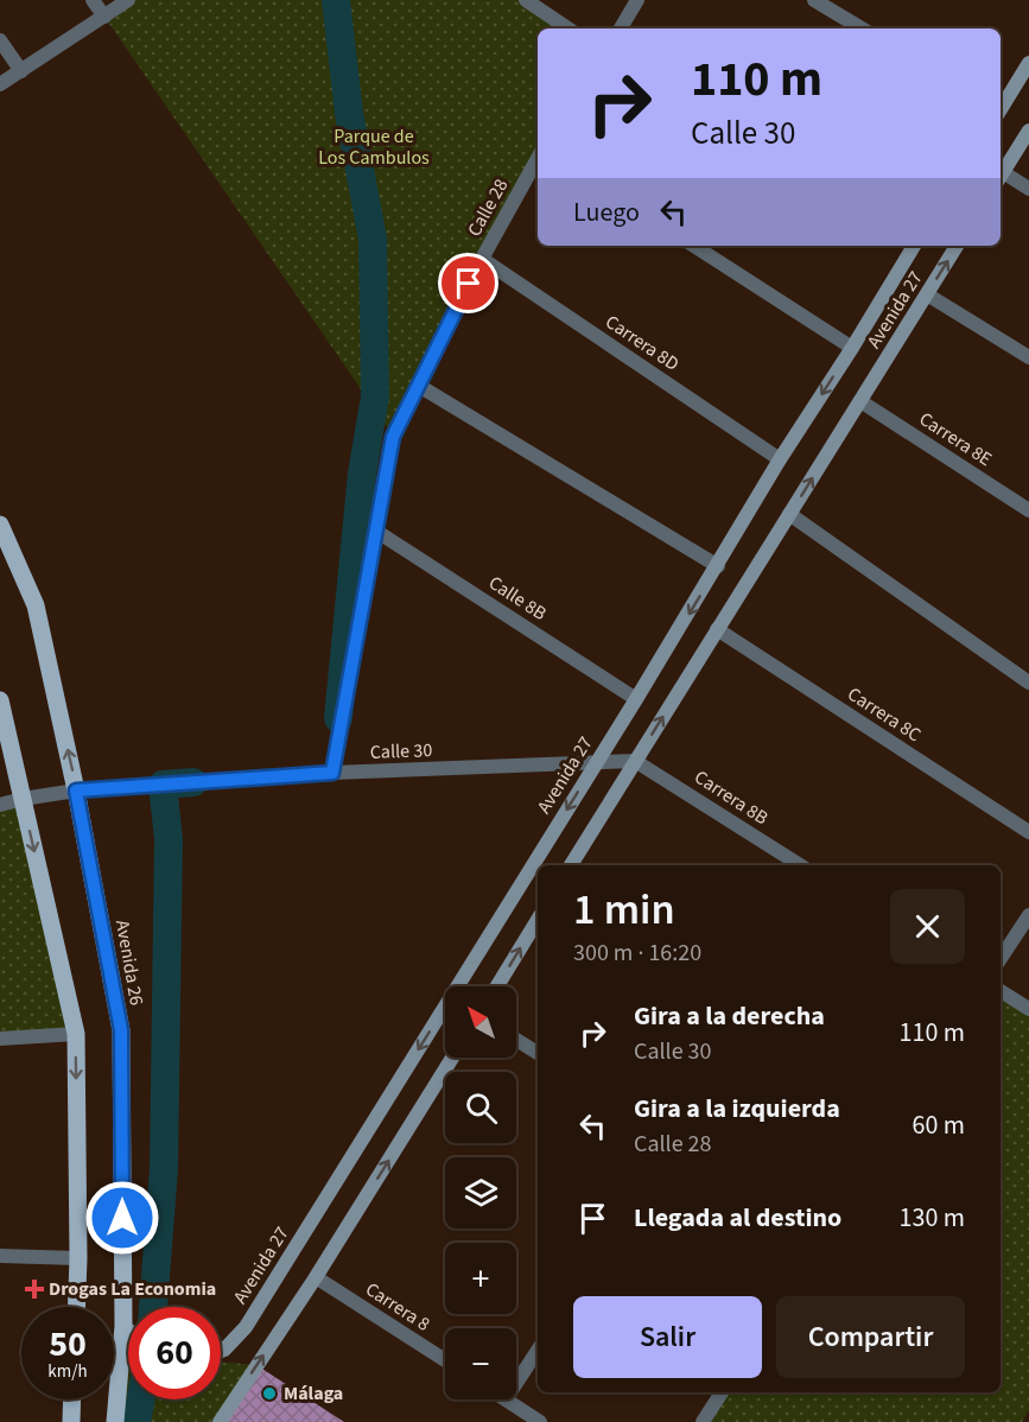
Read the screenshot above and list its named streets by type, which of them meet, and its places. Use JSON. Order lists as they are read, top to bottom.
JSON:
{
  "streets": {
    "main road": ["Avenida 27", "Avenida 26"],
    "street": [
      "Calle 28",
      "Carrera 8D",
      "Carrera 8E",
      "Calle 8B",
      "Carrera 8C",
      "Calle 30",
      "Carrera 8B",
      "Carrera 8"
    ]
  },
  "crossings": [
    ["Calle 28", "Carrera 8D"],
    ["Calle 28", "Calle 8B"],
    ["Calle 28", "Calle 30"],
    ["Avenida 27", "Carrera 8D"],
    ["Avenida 27", "Carrera 8E"],
    ["Avenida 27", "Calle 8B"],
    ["Avenida 27", "Carrera 8C"],
    ["Avenida 27", "Calle 30"],
    ["Avenida 27", "Carrera 8B"],
    ["Calle 30", "Carrera 8B"],
    ["Calle 30", "Avenida 26"]
  ],
  "parks": ["Parque de Los Cambulos"],
  "places": {
    "health": ["Drogas La Economia"],
    "other": ["Málaga"]
  },
  "north": "top left",
  "page": {
    "turn": ["110 m", "Calle 30"],
    "then": "Luego",
    "heading": ["1 min", "300 m · 16:20"],
    "map_buttons": ["+", "−"],
    "list": [
      {
        "name": "Gira a la derecha",
        "note": "Calle 30",
        "value": "110 m"
      },
      {
        "name": "Gira a la izquierda",
        "note": "Calle 28",
        "value": "60 m"
      },
      {
        "name": "Llegada al destino",
        "value": "130 m"
      }
    ],
    "buttons": ["Salir", "Compartir"],
    "speed": "50 km/h",
    "limit": "60"
  }
}
